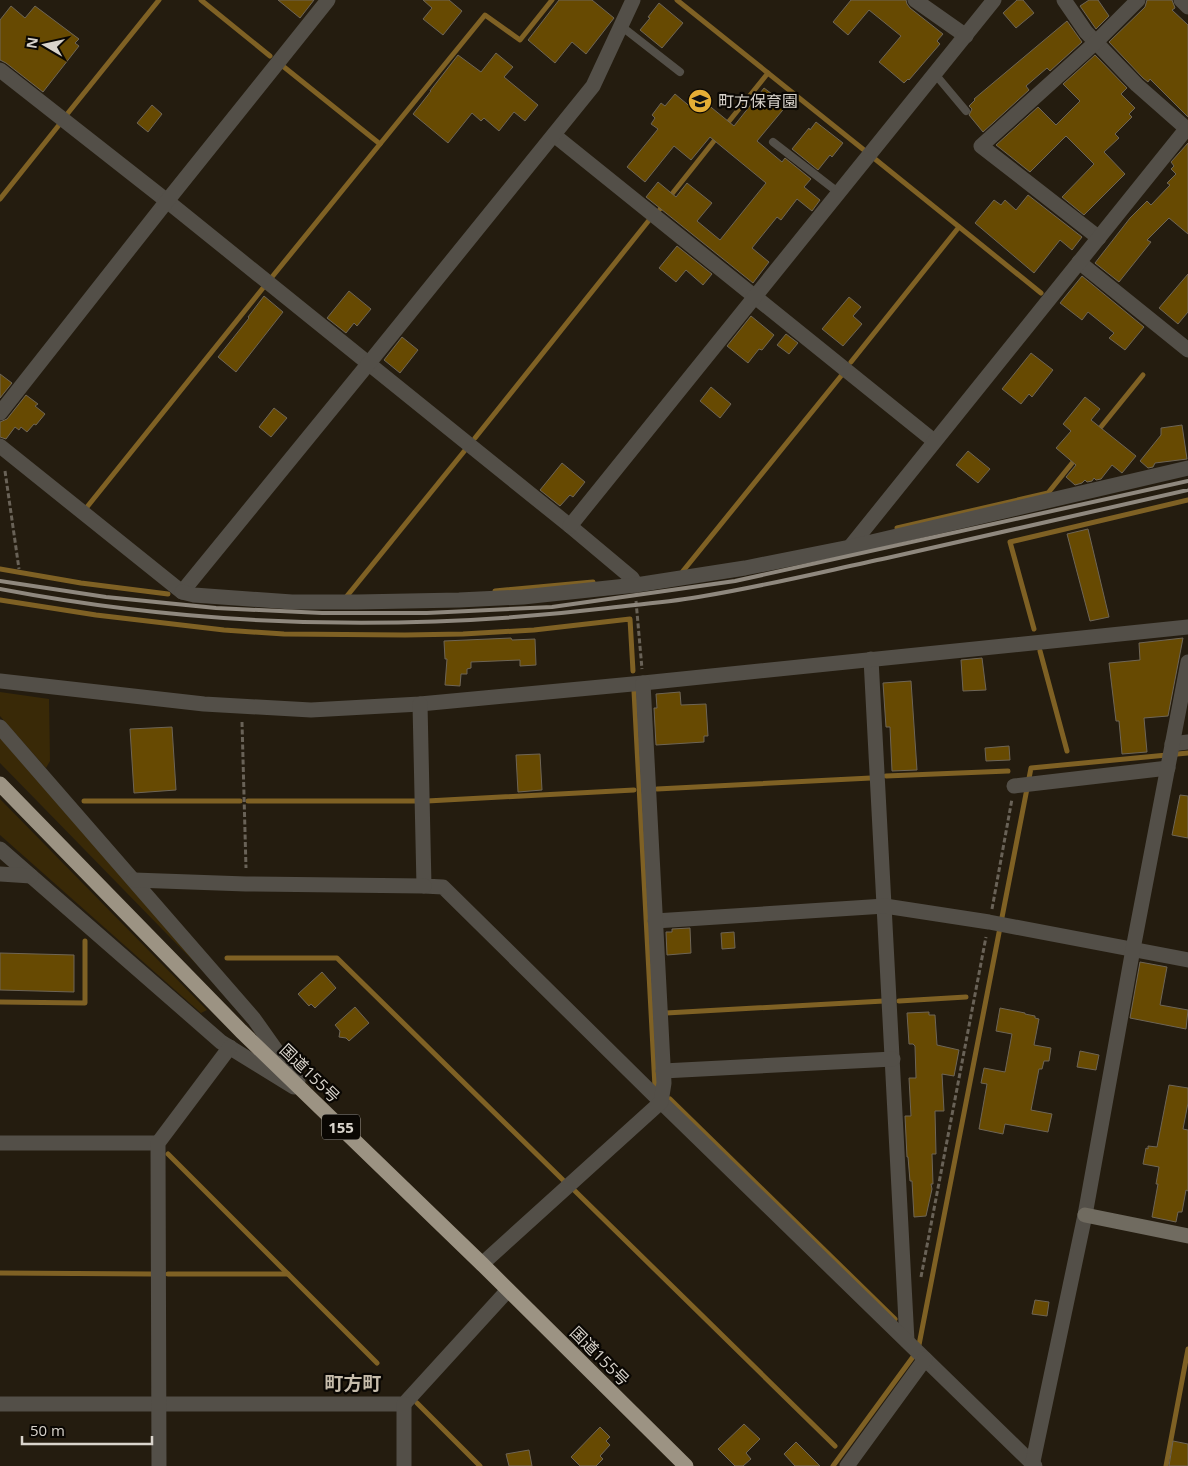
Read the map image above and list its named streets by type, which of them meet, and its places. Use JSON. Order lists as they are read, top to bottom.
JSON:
{
  "streets": {
    "highway": ["国道155号", "155"]
  },
  "districts": ["町方町"],
  "places": {
    "school or university": ["町方保育園"]
  },
  "scale_bar": "50 m",
  "north": "left"
}
